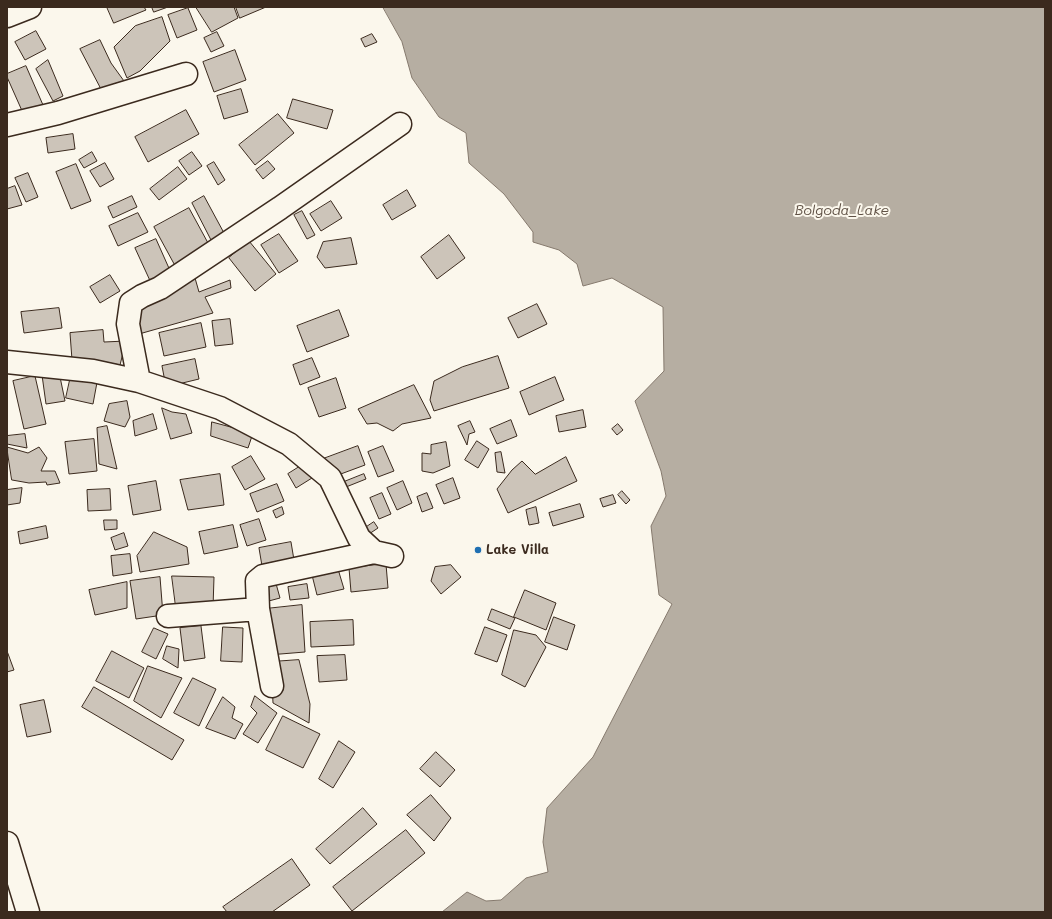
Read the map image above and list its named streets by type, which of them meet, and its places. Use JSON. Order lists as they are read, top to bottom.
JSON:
{
  "water": ["Bolgoda_Lake"],
  "places": ["Lake Villa"]
}
